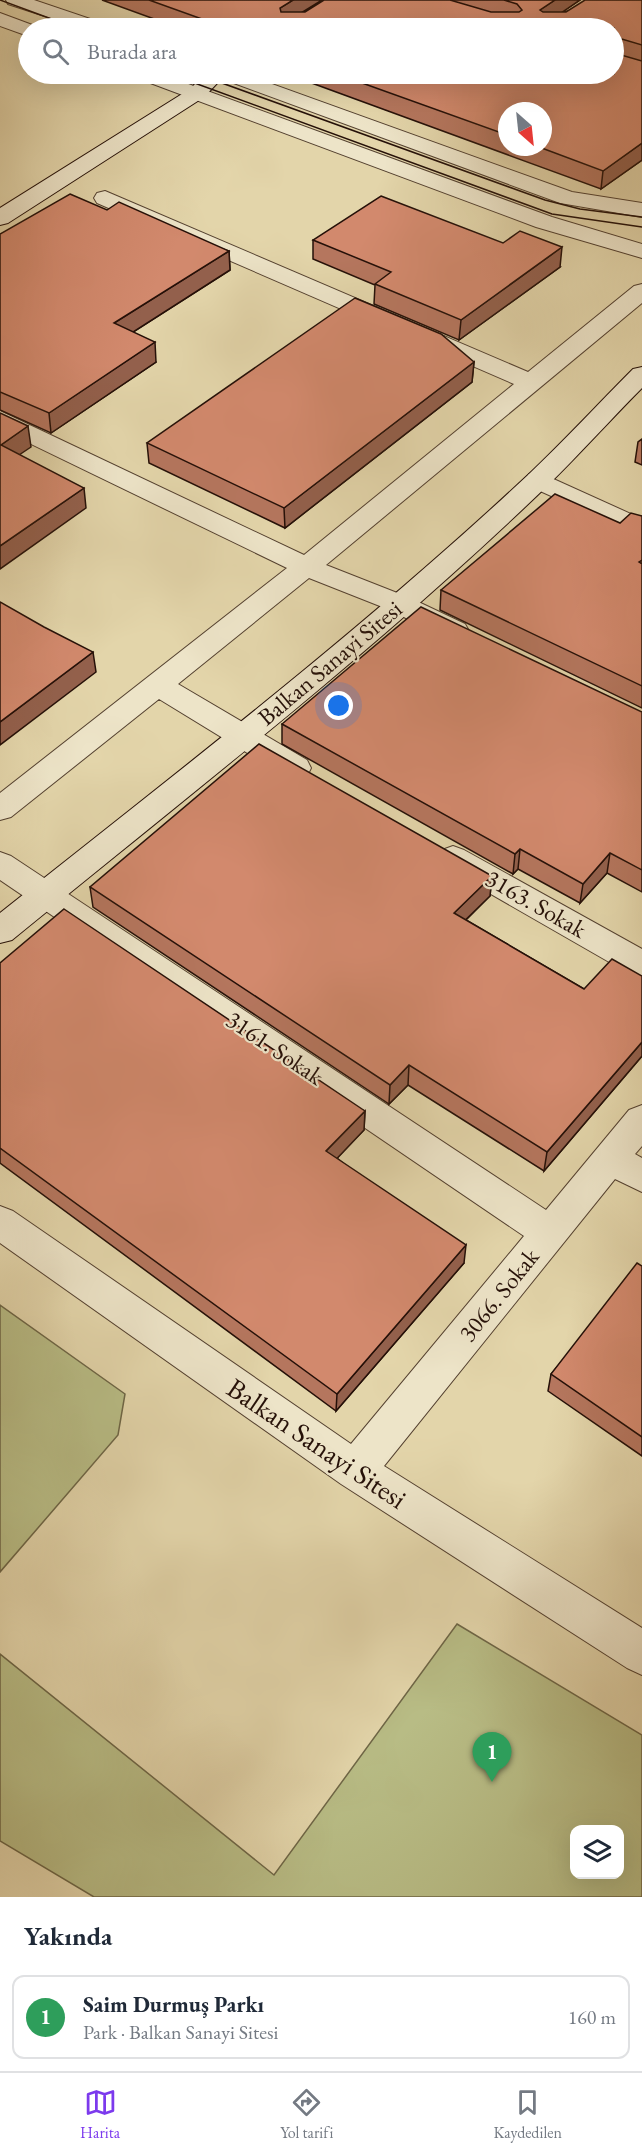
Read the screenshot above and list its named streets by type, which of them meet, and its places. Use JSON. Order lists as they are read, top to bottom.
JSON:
{
  "streets": {
    "street": [
      "Balkan Sanayi Sitesi",
      "3163. Sokak",
      "3161. Sokak",
      "3066. Sokak"
    ]
  },
  "crossings": [
    ["Balkan Sanayi Sitesi", "3161. Sokak"],
    ["Balkan Sanayi Sitesi", "3066. Sokak"],
    ["3161. Sokak", "3066. Sokak"]
  ],
  "north": "bottom right",
  "page": {
    "search": "Burada ara",
    "pins": "1",
    "heading": "Yakında",
    "list": [
      {
        "mark": "1",
        "name": "Saim Durmuş Parkı",
        "note": "Park · Balkan Sanayi Sitesi",
        "value": "160 m"
      }
    ],
    "nav": ["Harita", "Yol tarifi", "Kaydedilen"]
  }
}
